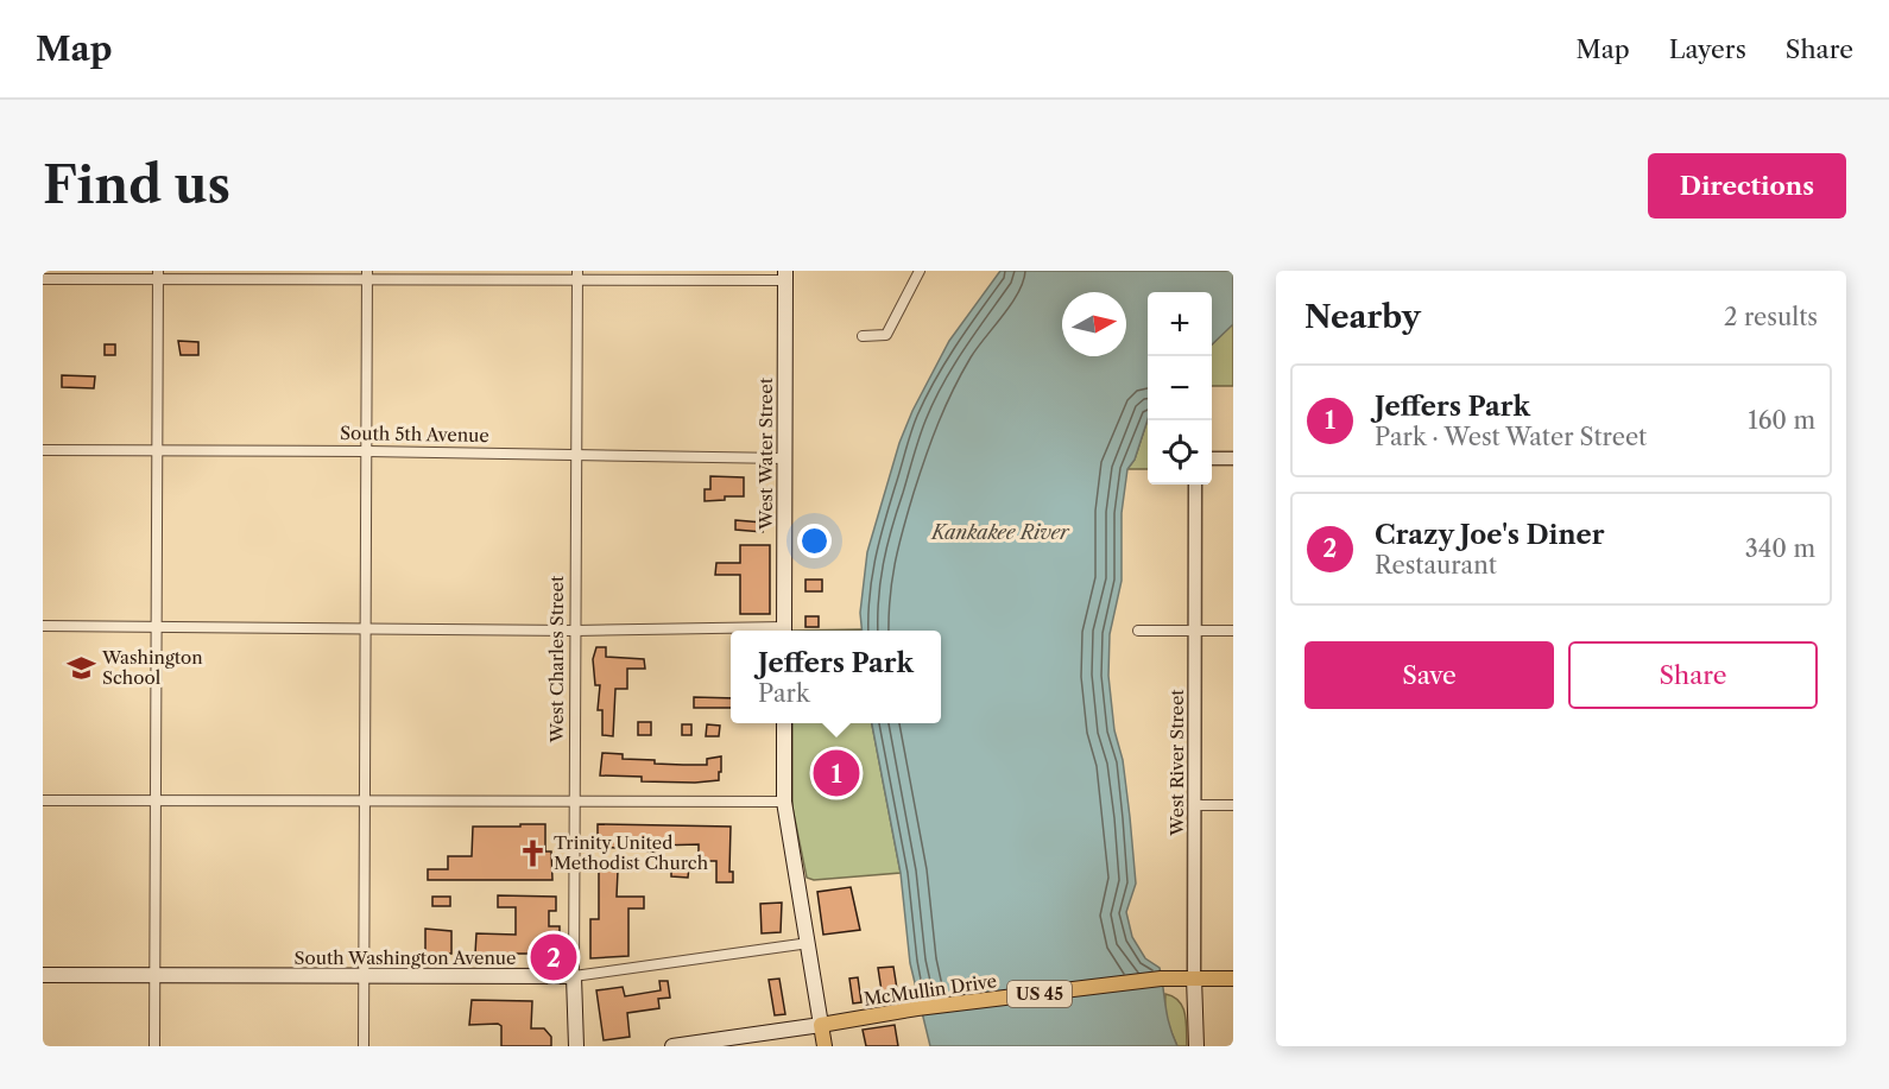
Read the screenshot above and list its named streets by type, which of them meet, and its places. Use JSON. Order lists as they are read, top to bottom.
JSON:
{
  "streets": {
    "main road": [
      "West Water Street",
      "West Charles Street",
      "West River Street",
      "South Washington Avenue",
      "McMullin Drive",
      "US 45"
    ],
    "street": ["South 5th Avenue"]
  },
  "crossings": [
    ["South 5th Avenue", "West Water Street"],
    ["South 5th Avenue", "West Charles Street"],
    ["West Charles Street", "South Washington Avenue"],
    ["West River Street", "McMullin Drive"],
    ["West River Street", "US 45"],
    ["McMullin Drive", "US 45"]
  ],
  "water": ["Kankakee River"],
  "places": {
    "school or university": ["Washington School"],
    "church": ["Trinity United Methodist Church"]
  },
  "north": "right",
  "page": {
    "header": "Map",
    "nav": ["Map", "Layers", "Share"],
    "buttons": [
      "Directions",
      ["Save", "Share"]
    ],
    "title": "Find us",
    "heading": ["Nearby", "2 results"],
    "map_buttons": ["+", "−"],
    "list": [
      {
        "mark": "1",
        "name": "Jeffers Park",
        "note": "Park · West Water Street",
        "value": "160 m"
      },
      {
        "mark": "2",
        "name": "Crazy Joe's Diner",
        "note": "Restaurant",
        "value": "340 m"
      }
    ],
    "popup": ["Jeffers Park", "Park"],
    "pins": ["1", "2"]
  }
}
